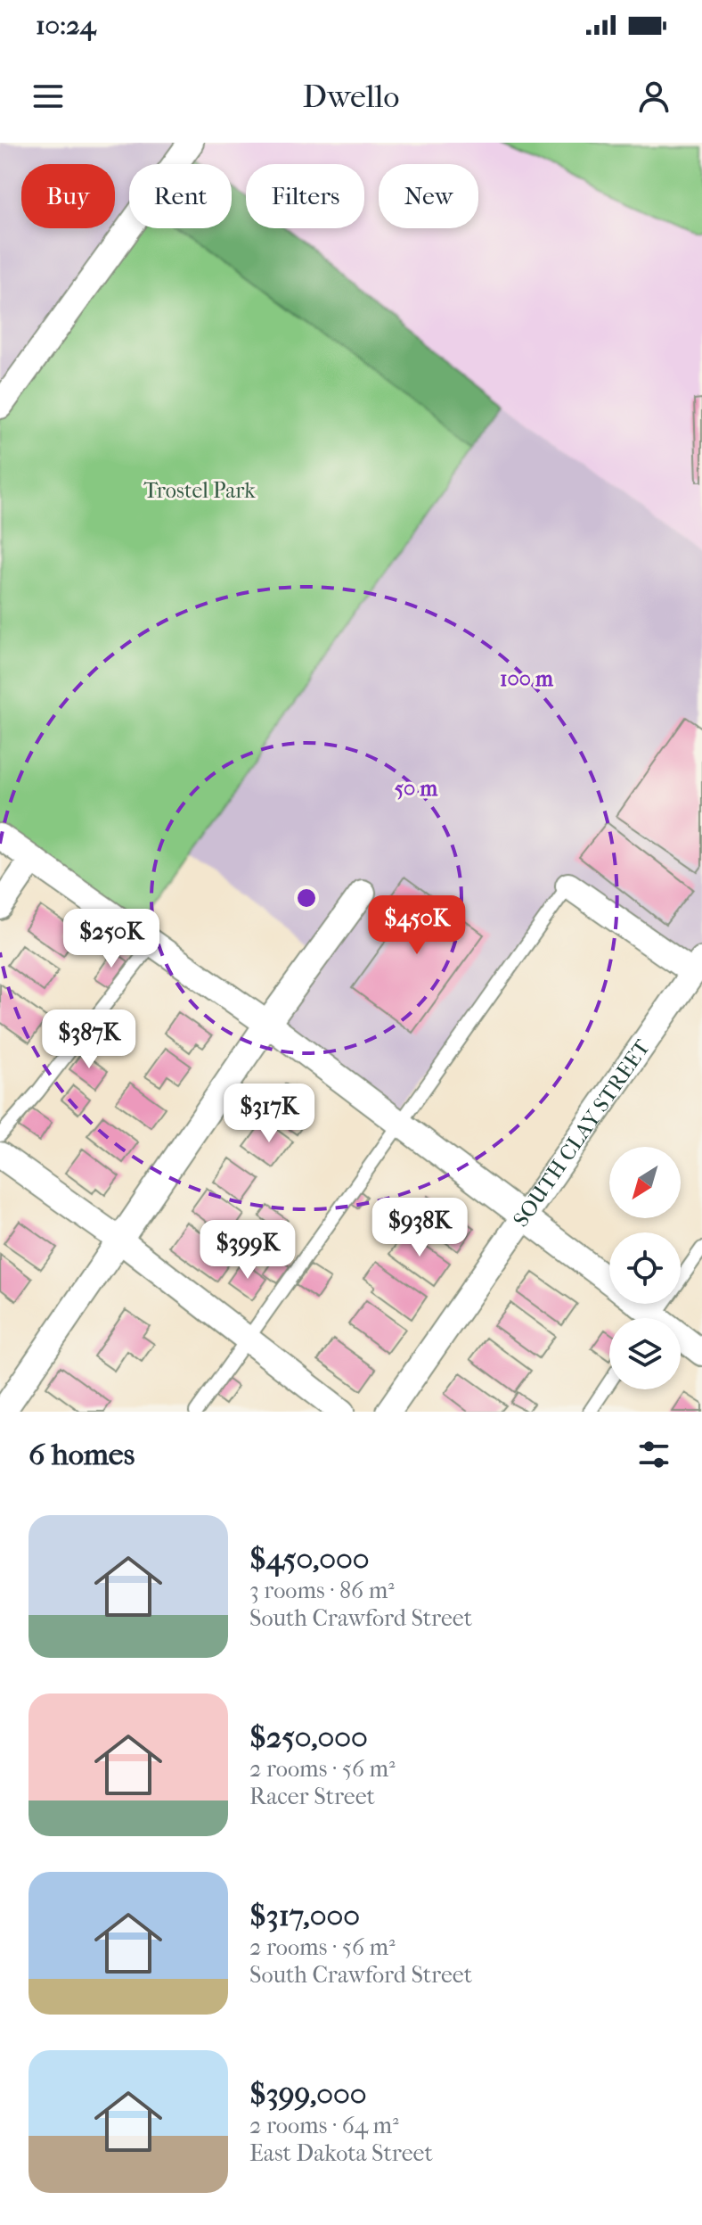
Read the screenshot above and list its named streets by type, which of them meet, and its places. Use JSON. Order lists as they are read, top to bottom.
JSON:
{
  "streets": {
    "street": ["SOUTH CLAY STREET"]
  },
  "parks": ["Trostel Park"],
  "north": "bottom left",
  "page": {
    "status": "10:24",
    "header": "Dwello",
    "chip": [
      "Buy",
      "Rent",
      "Filters",
      "New"
    ],
    "price": [
      "$450K",
      "$250K",
      "$387K",
      "$317K",
      "$938K",
      "$399K"
    ],
    "heading": "6 homes",
    "list": [
      {
        "name": "$450,000",
        "note": "3 rooms · 86 m² · South Crawford Street"
      },
      {
        "name": "$250,000",
        "note": "2 rooms · 56 m² · Racer Street"
      },
      {
        "name": "$317,000",
        "note": "2 rooms · 56 m² · South Crawford Street"
      },
      {
        "name": "$399,000",
        "note": "2 rooms · 64 m² · East Dakota Street"
      }
    ]
  },
  "rings": ["100 m", "50 m"]
}
